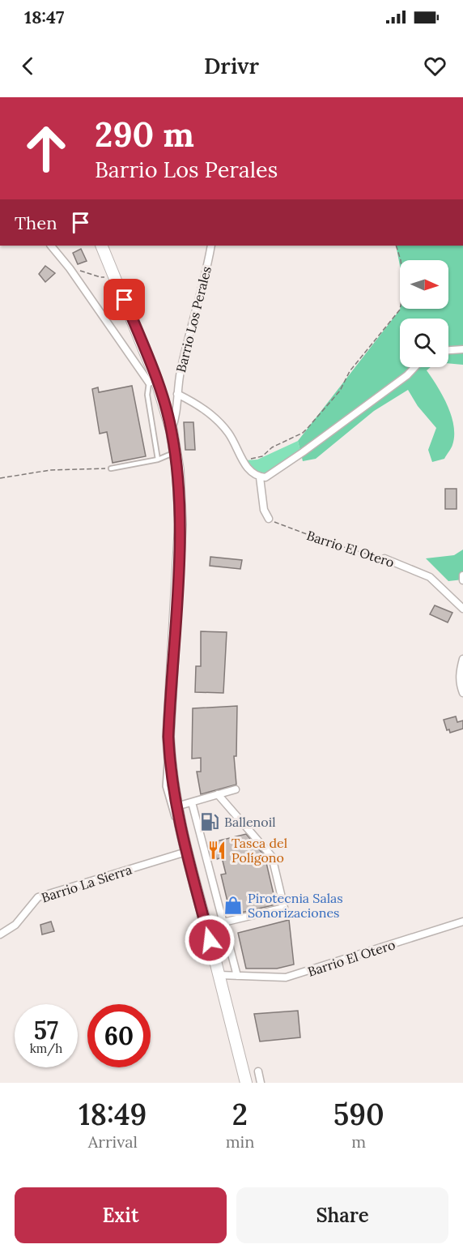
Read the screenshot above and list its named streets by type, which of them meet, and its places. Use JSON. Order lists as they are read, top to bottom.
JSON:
{
  "streets": {
    "main road": ["Barrio Los Perales"],
    "street": ["Barrio El Otero", "Barrio La Sierra"]
  },
  "places": {
    "fuel station": ["Ballenoil"],
    "restaurant": ["Tasca del Polígono"],
    "shop": ["Pirotecnia Salas Sonorizaciones"]
  },
  "north": "right",
  "page": {
    "status": "18:47",
    "header": "Drivr",
    "turn": ["290 m", "Barrio Los Perales"],
    "then": "Then",
    "speed": "57 km/h",
    "limit": "60",
    "eta": [
      "18:49",
      "Arrival",
      "2",
      "min",
      "590",
      "m"
    ],
    "buttons": ["Exit", "Share"]
  }
}
